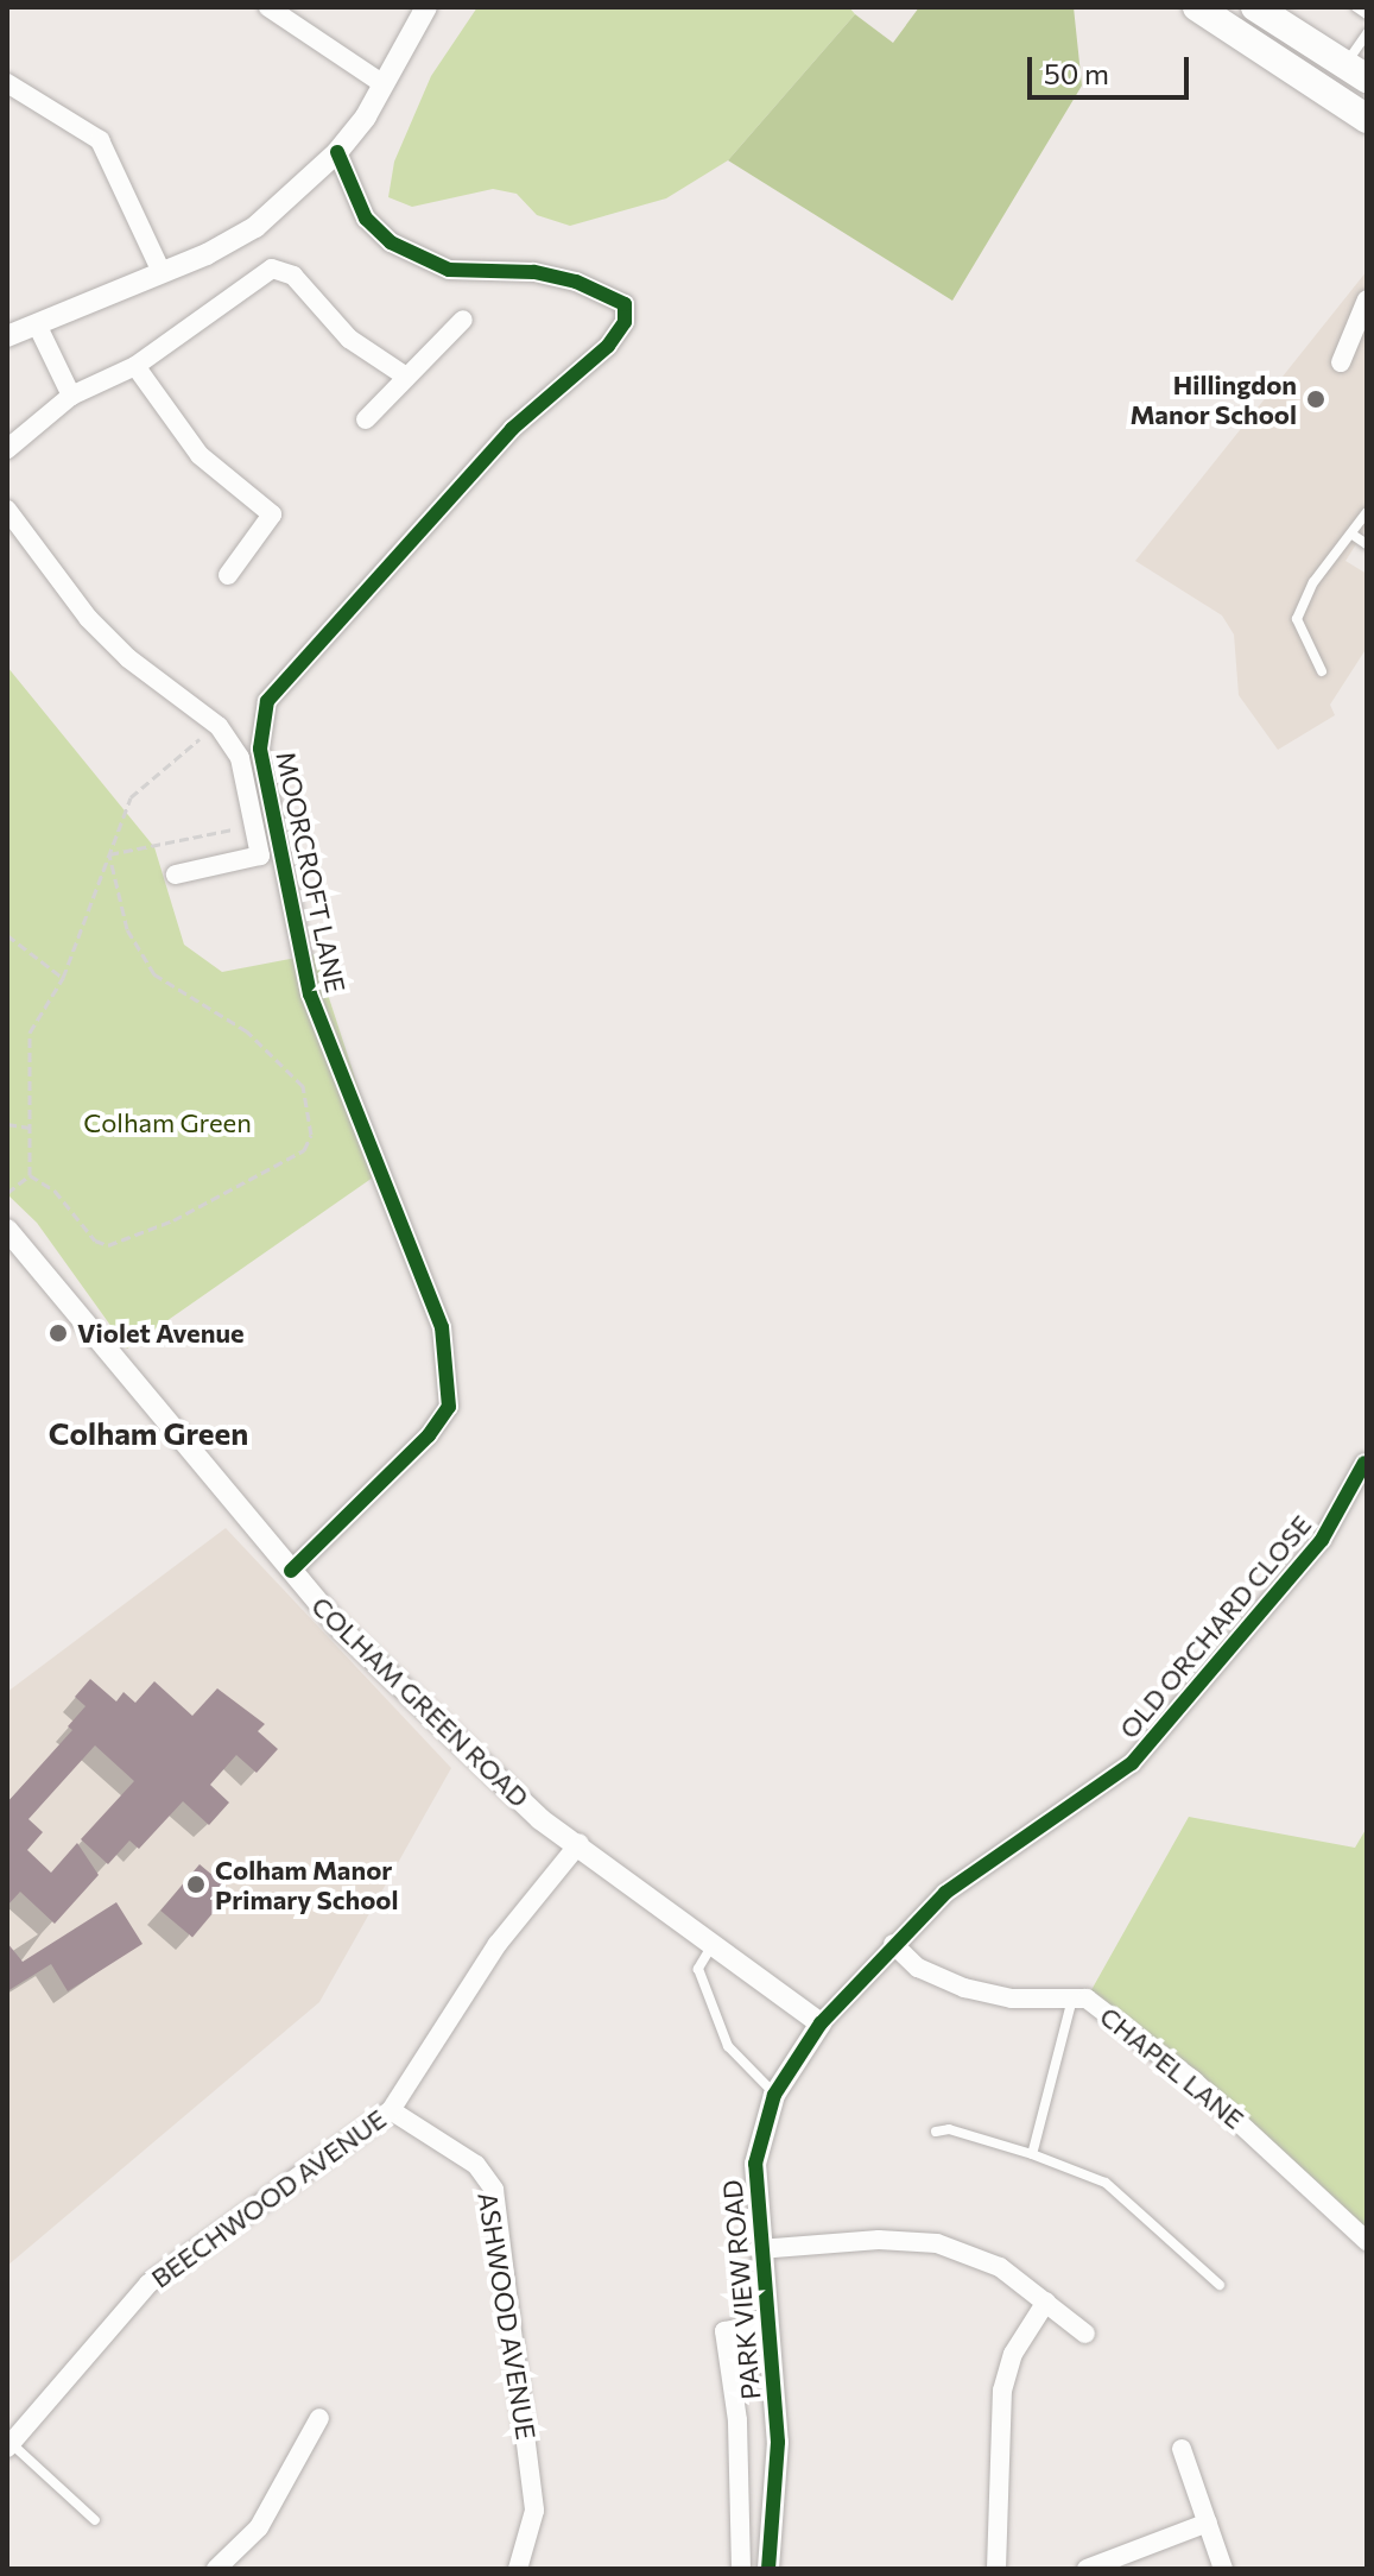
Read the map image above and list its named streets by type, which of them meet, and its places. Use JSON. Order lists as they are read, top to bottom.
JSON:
{
  "streets": {
    "street": [
      "MOORCROFT LANE",
      "OLD ORCHARD CLOSE",
      "COLHAM GREEN ROAD",
      "CHAPEL LANE",
      "BEECHWOOD AVENUE",
      "PARK VIEW ROAD",
      "ASHWOOD AVENUE"
    ]
  },
  "crossings": [
    ["MOORCROFT LANE", "COLHAM GREEN ROAD"],
    ["OLD ORCHARD CLOSE", "COLHAM GREEN ROAD"],
    ["OLD ORCHARD CLOSE", "CHAPEL LANE"],
    ["OLD ORCHARD CLOSE", "PARK VIEW ROAD"],
    ["COLHAM GREEN ROAD", "BEECHWOOD AVENUE"],
    ["COLHAM GREEN ROAD", "PARK VIEW ROAD"],
    ["BEECHWOOD AVENUE", "ASHWOOD AVENUE"]
  ],
  "districts": ["Colham Green"],
  "parks": ["Colham Green"],
  "places": ["Hillingdon Manor School", "Violet Avenue", "Colham Manor Primary School"],
  "scale_bar": "50 m"
}
